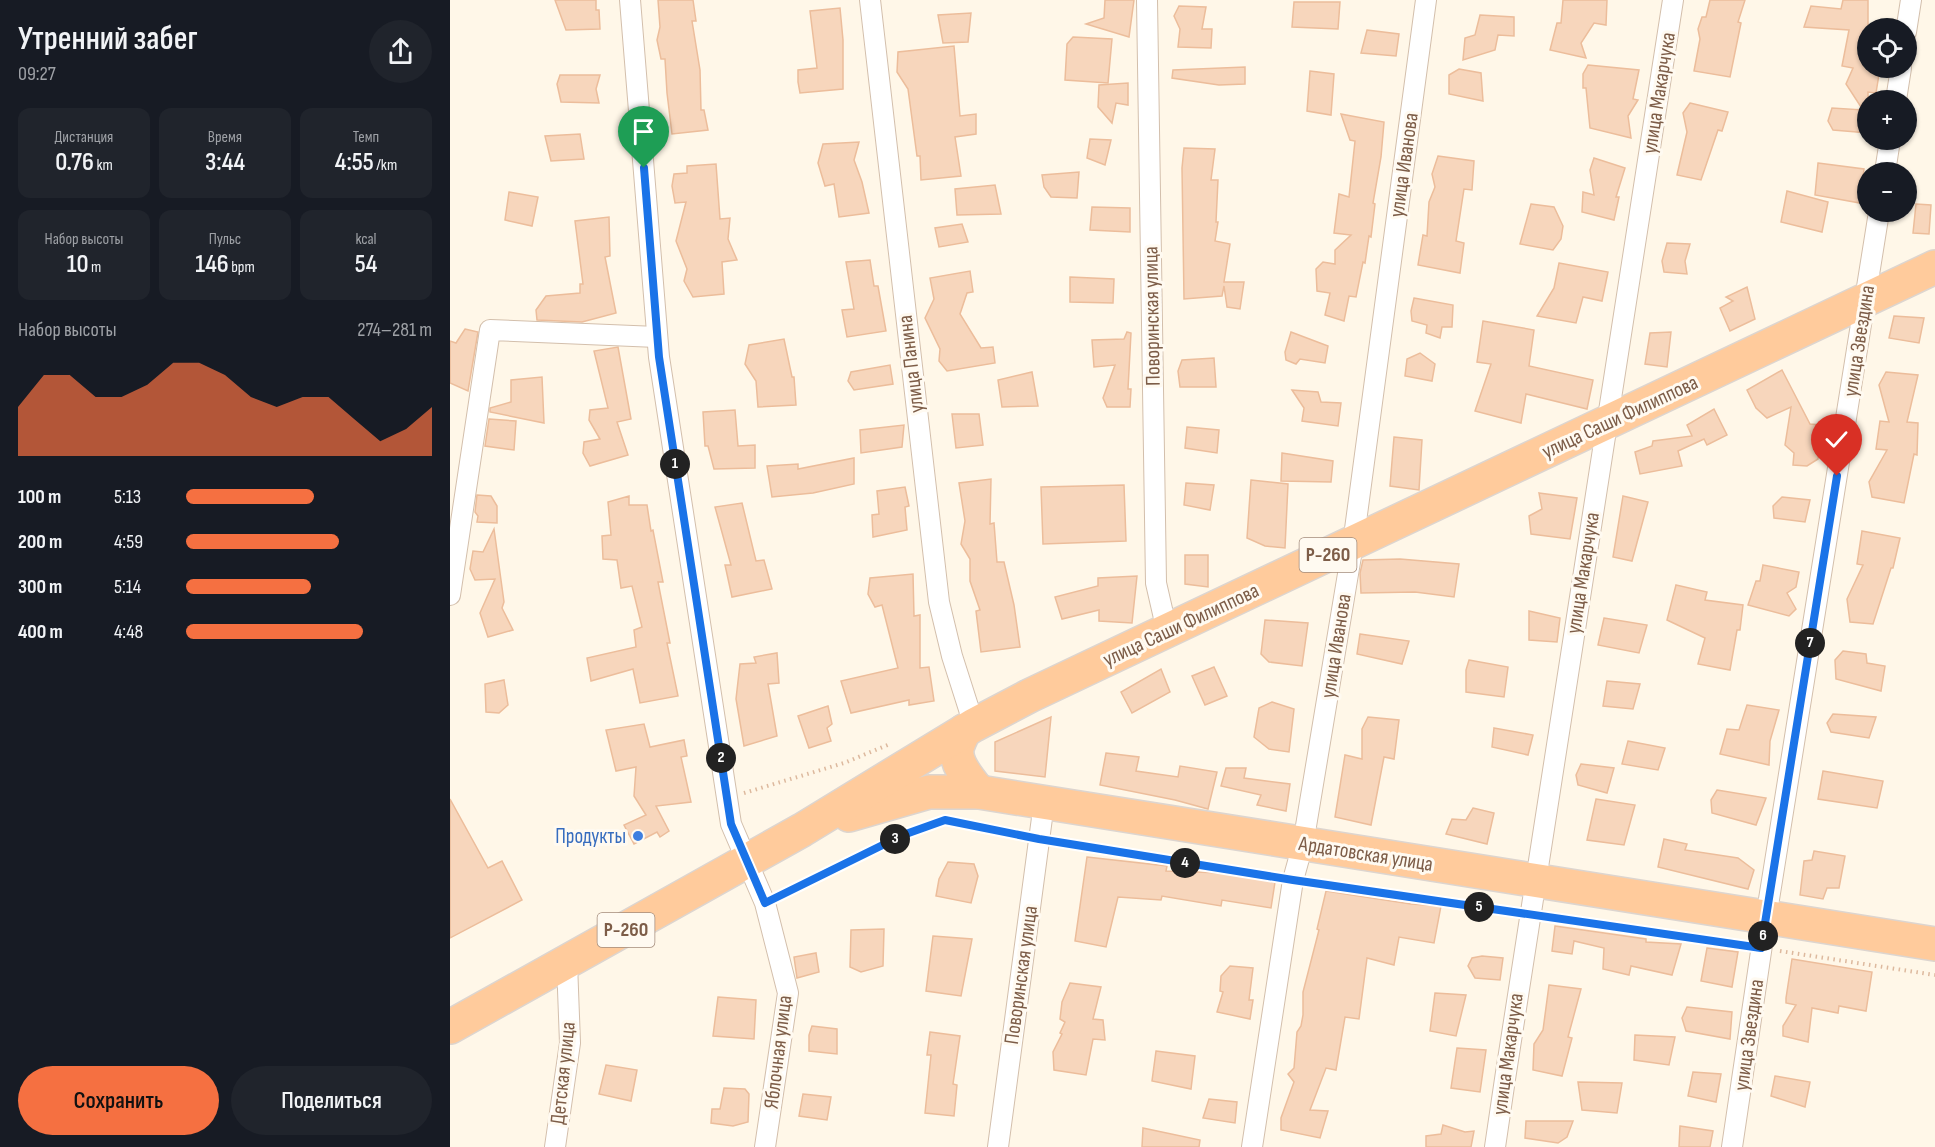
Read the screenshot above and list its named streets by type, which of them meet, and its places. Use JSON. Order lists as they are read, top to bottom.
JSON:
{
  "streets": {
    "highway": ["улица Саши Филиппова", "Р-260", "Ардатовская улица"],
    "street": [
      "улица Макарчука",
      "улица Иванова",
      "Поворинская улица",
      "улица Звездина",
      "улица Панина",
      "Яблочная улица",
      "Детская улица"
    ]
  },
  "crossings": [
    ["улица Макарчука", "улица Саши Филиппова"],
    ["улица Макарчука", "Ардатовская улица"],
    ["улица Иванова", "улица Саши Филиппова"],
    ["улица Иванова", "Ардатовская улица"],
    ["Поворинская улица", "улица Саши Филиппова"],
    ["Поворинская улица", "Ардатовская улица"],
    ["улица Звездина", "улица Саши Филиппова"],
    ["улица Звездина", "Ардатовская улица"],
    ["улица Панина", "улица Саши Филиппова"],
    ["улица Саши Филиппова", "Ардатовская улица"],
    ["улица Саши Филиппова", "Яблочная улица"],
    ["улица Саши Филиппова", "Детская улица"],
    ["Ардатовская улица", "Яблочная улица"]
  ],
  "places": ["Продукты"],
  "page": {
    "heading": ["Утренний забег", "09:27"],
    "map_buttons": ["+", "−"],
    "stats": [
      ["Дистанция", "0.76 km"],
      ["Время", "3:44"],
      ["Темп", "4:55 /km"],
      ["Набор высоты", "10 m"],
      ["Пульс", "146 bpm"],
      ["kcal", "54"]
    ],
    "chart": ["Набор высоты", "274–281 m"],
    "pins": [
      "1",
      "7",
      "2",
      "3",
      "4",
      "5",
      "6"
    ],
    "list": [
      {
        "name": "100 m",
        "note": "5:13"
      },
      {
        "name": "200 m",
        "note": "4:59"
      },
      {
        "name": "300 m",
        "note": "5:14"
      },
      {
        "name": "400 m",
        "note": "4:48"
      }
    ],
    "buttons": ["Сохранить", "Поделиться"]
  }
}
